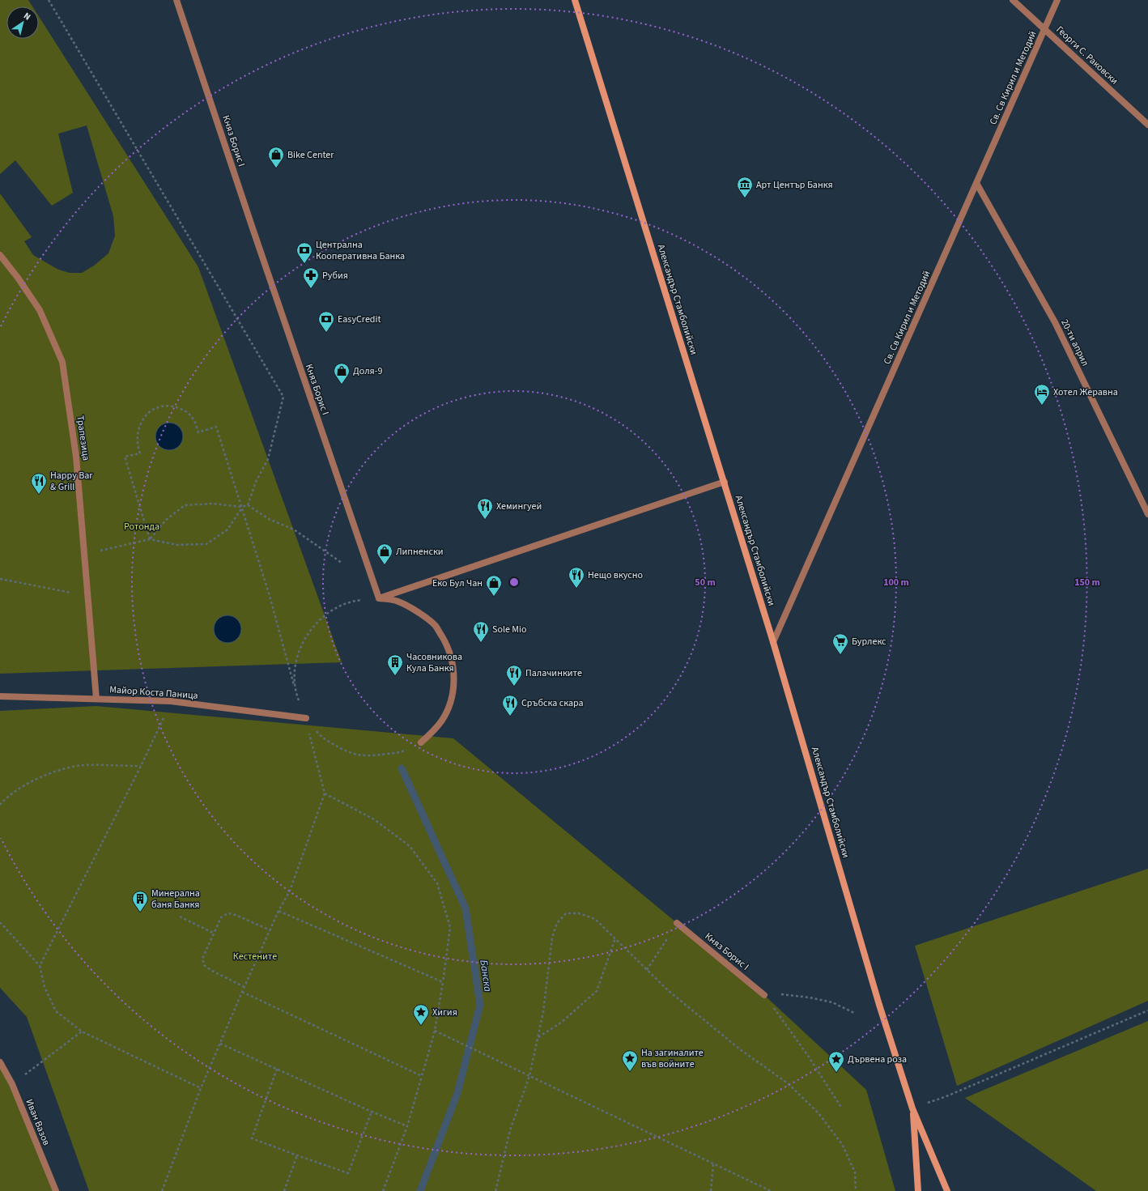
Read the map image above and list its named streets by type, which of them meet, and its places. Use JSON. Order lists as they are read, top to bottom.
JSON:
{
  "streets": {
    "street": [
      "Георги С. Раковски",
      "Св. Св Кирил и Методий",
      "Княз Борис I",
      "Александър Стамболийски",
      "20-ти април",
      "Трапезица",
      "Майор Коста Паница",
      "Иван Вазов"
    ]
  },
  "crossings": [
    ["Георги С. Раковски", "Св. Св Кирил и Методий"],
    ["Св. Св Кирил и Методий", "Александър Стамболийски"],
    ["Св. Св Кирил и Методий", "20-ти април"],
    ["Трапезица", "Майор Коста Паница"]
  ],
  "water": ["Банска"],
  "parks": ["Ротонда", "Кестените"],
  "places": {
    "shop": [
      "Bike Center",
      "Доля-9",
      "Липненски",
      "Еко Бул Чан"
    ],
    "museum": ["Арт Център Банкя"],
    "bank": ["Централна Кооперативна Банка", "EasyCredit"],
    "pharmacy": ["Рубия"],
    "hotel": ["Хотел Жеравна"],
    "restaurant": [
      "Happy Bar & Grill",
      "Хемингуей",
      "Нещо вкусно",
      "Sole Mio",
      "Палачинките",
      "Сръбска скара"
    ],
    "supermarket": ["Бурлекс"],
    "building": ["Часовникова Кула Банкя", "Минерална баня Банкя"],
    "place": ["Хигия", "На загиналите във войните", "Дървена роза"]
  },
  "north": "top right",
  "rings": ["50 m", "100 m", "150 m"]
}
